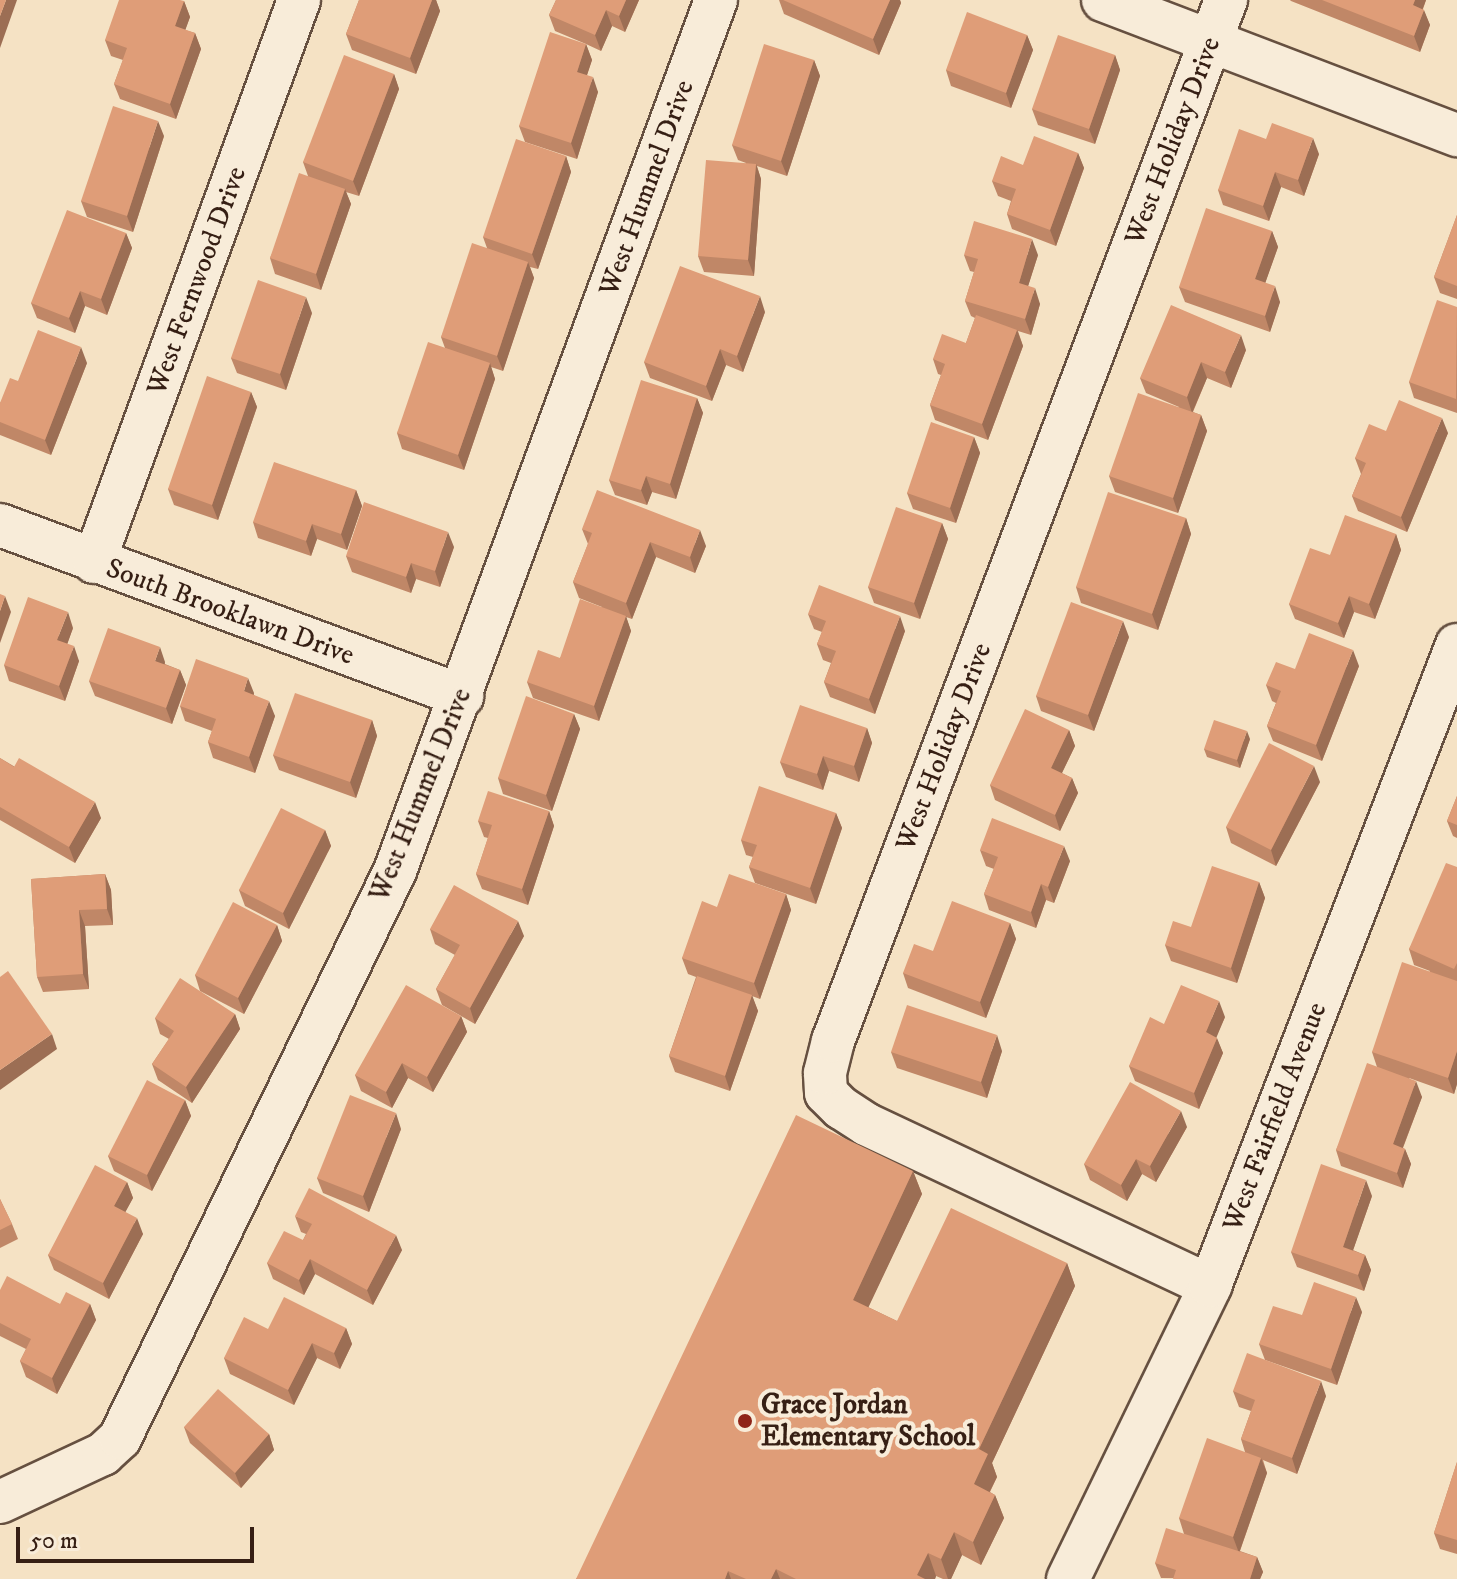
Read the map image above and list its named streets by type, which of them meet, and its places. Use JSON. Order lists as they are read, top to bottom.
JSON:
{
  "streets": {
    "street": [
      "West Holiday Drive",
      "West Hummel Drive",
      "West Fernwood Drive",
      "South Brooklawn Drive",
      "West Fairfield Avenue"
    ]
  },
  "crossings": [
    ["West Holiday Drive", "West Fairfield Avenue"],
    ["West Hummel Drive", "South Brooklawn Drive"],
    ["West Fernwood Drive", "South Brooklawn Drive"]
  ],
  "places": ["Grace Jordan Elementary School"],
  "scale_bar": "50 m"
}
